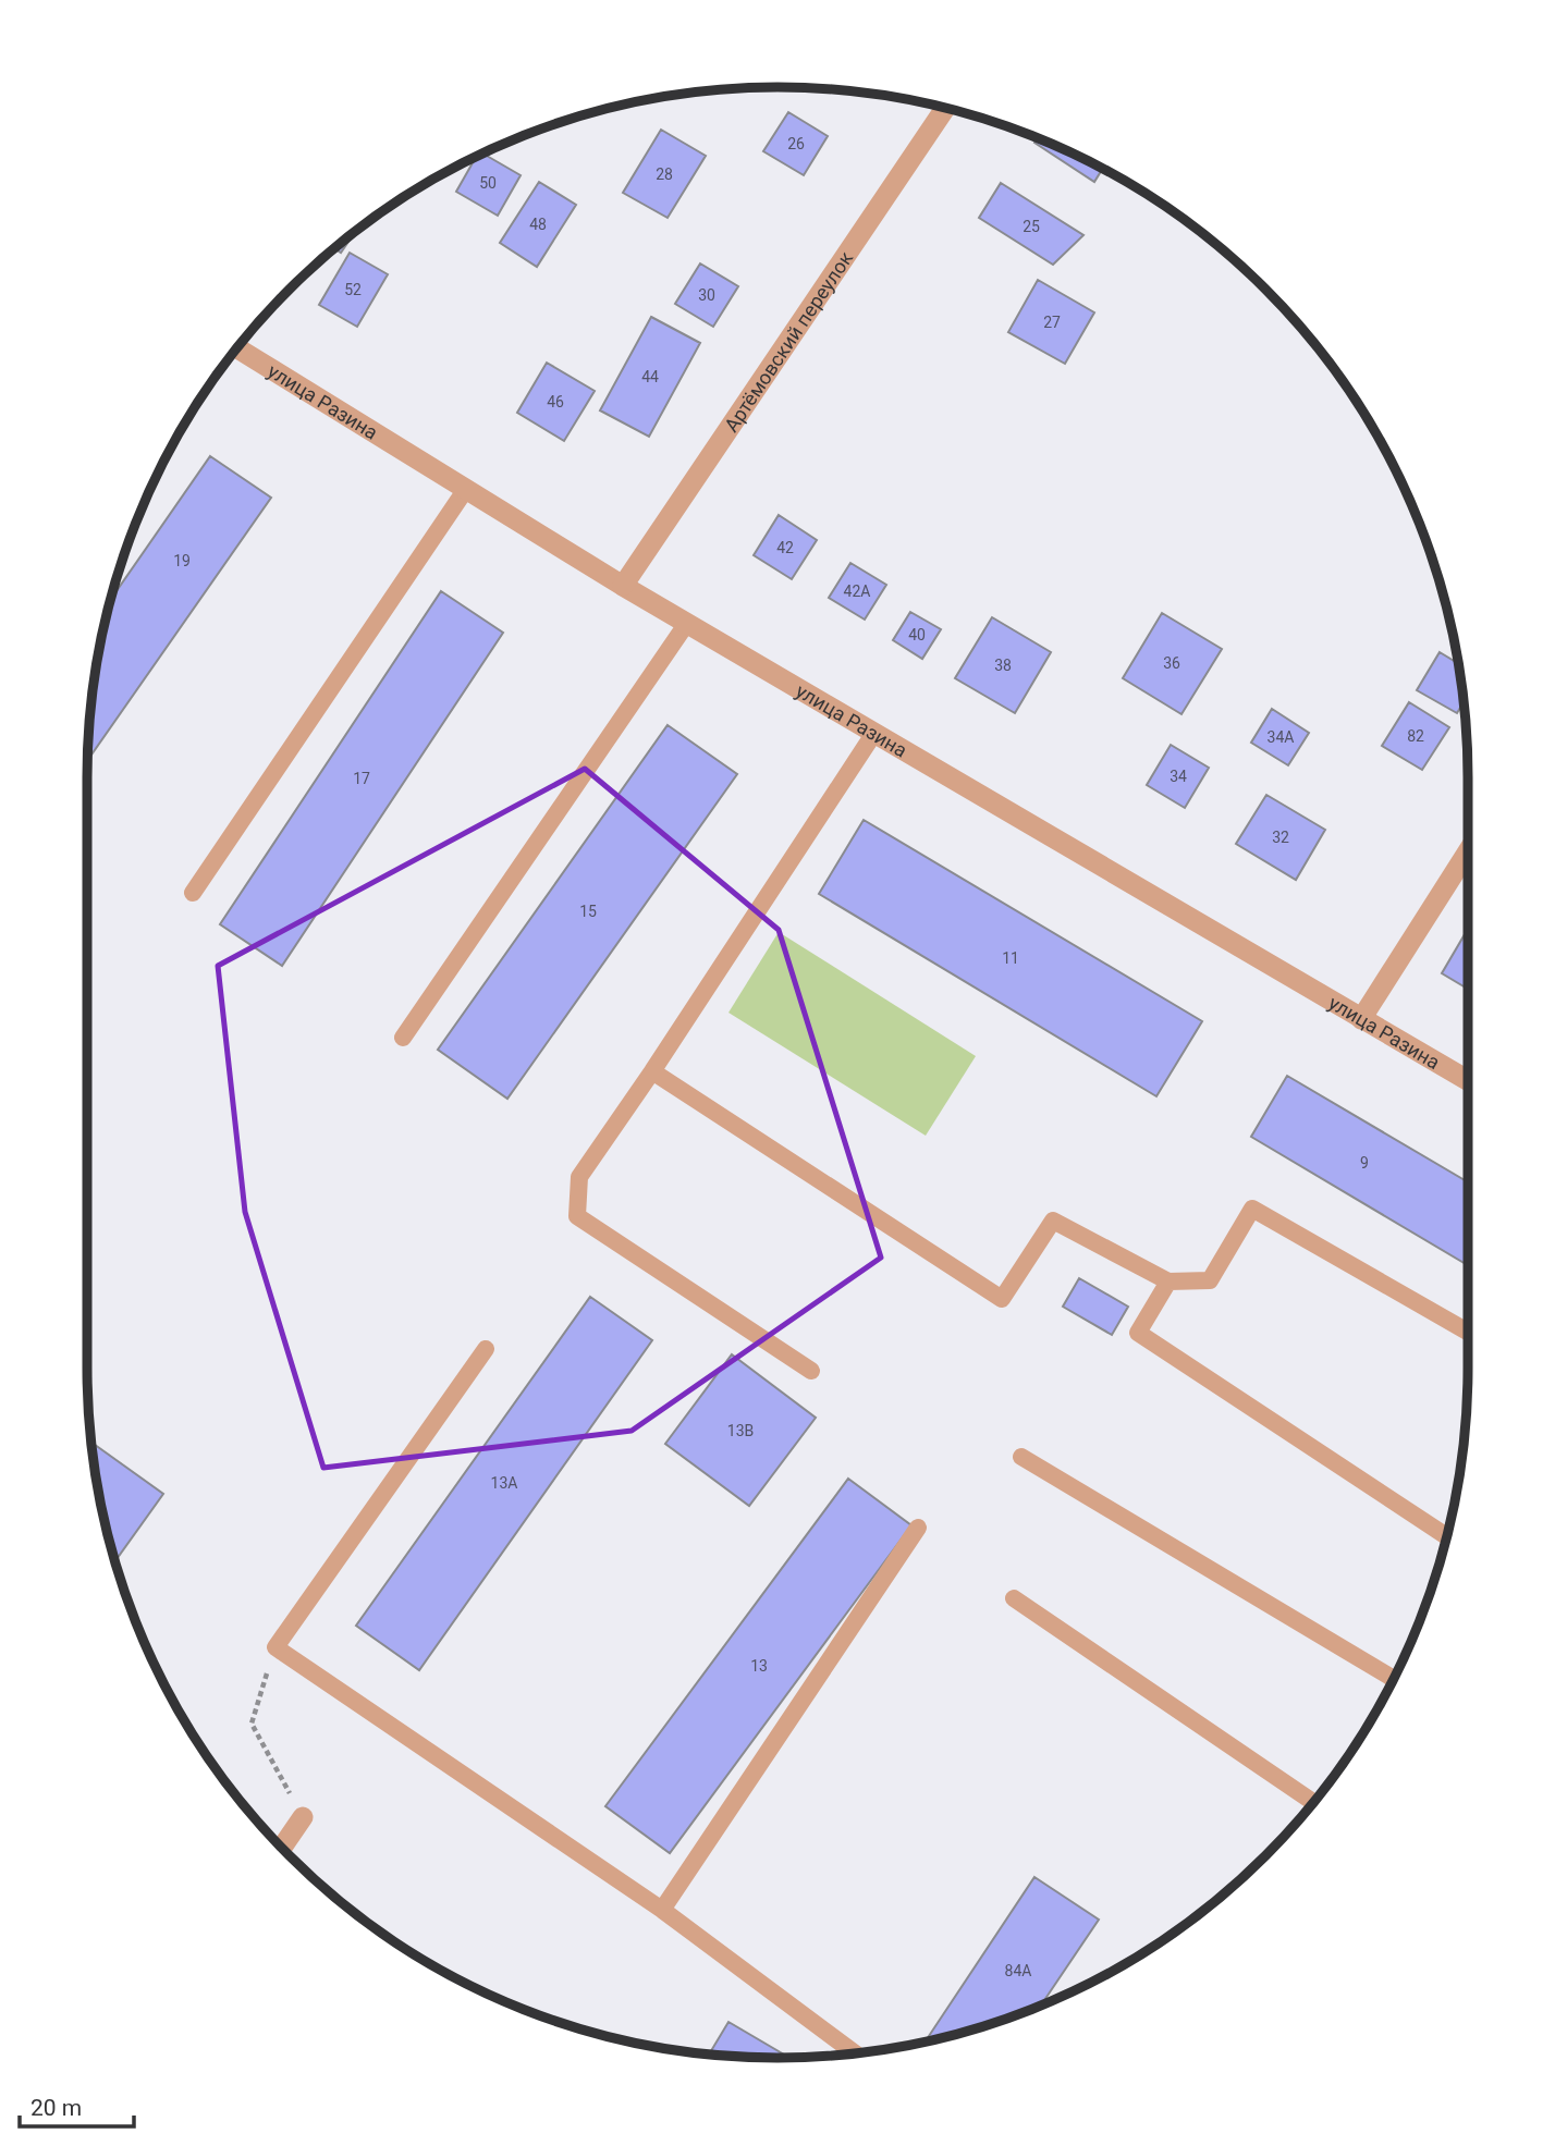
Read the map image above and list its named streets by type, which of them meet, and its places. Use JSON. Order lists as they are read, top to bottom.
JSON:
{
  "streets": {
    "street": ["Артёмовский переулок", "улица Разина"]
  },
  "crossings": [
    ["Артёмовский переулок", "улица Разина"]
  ],
  "house_numbers": [
    "26",
    "28",
    "50",
    "48",
    "25",
    "52",
    "30",
    "27",
    "44",
    "46",
    "42",
    "19",
    "42А",
    "40",
    "36",
    "38",
    "82",
    "34А",
    "34",
    "17",
    "32",
    "15",
    "11",
    "9",
    "13В",
    "13А",
    "13",
    "84А"
  ],
  "scale_bar": "20 m"
}
